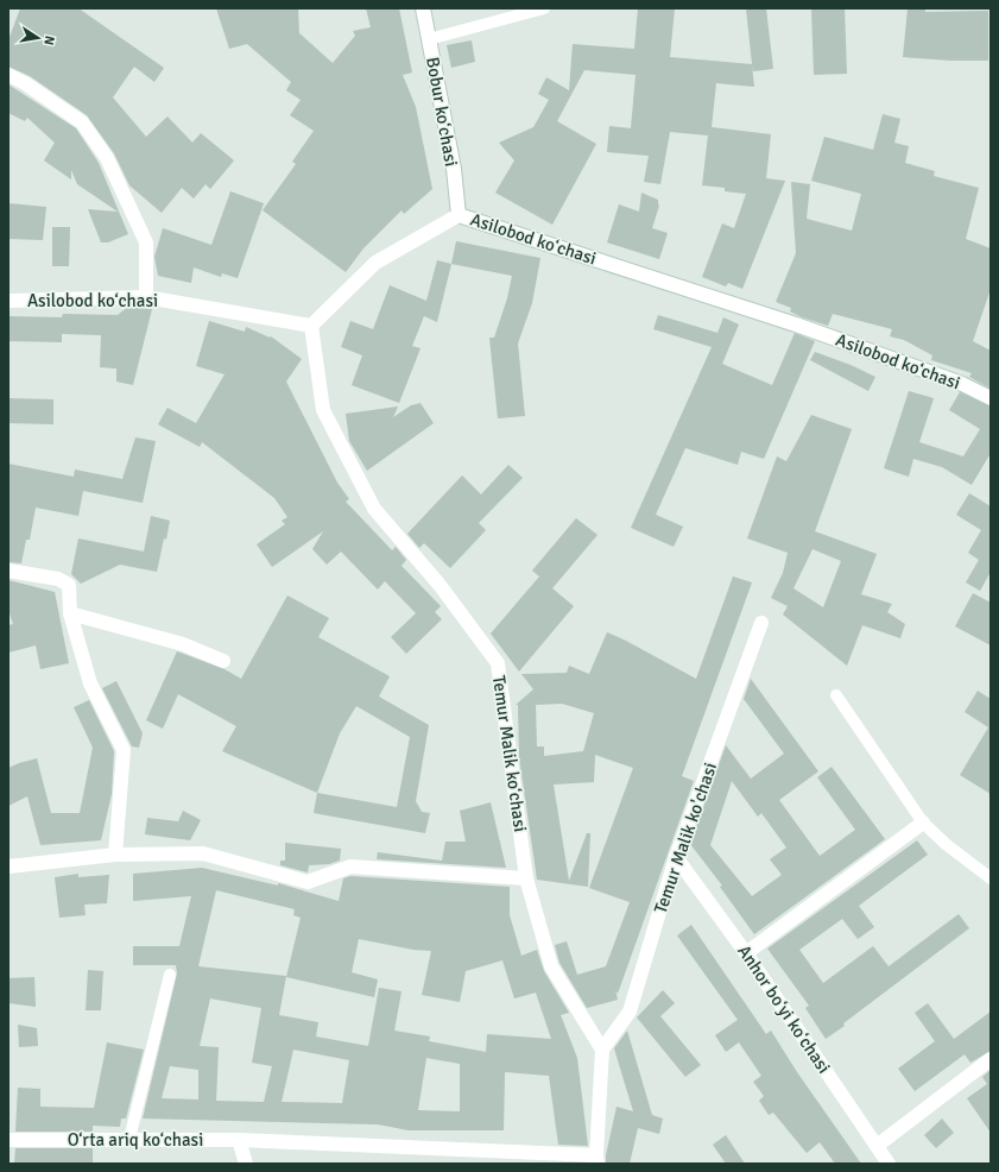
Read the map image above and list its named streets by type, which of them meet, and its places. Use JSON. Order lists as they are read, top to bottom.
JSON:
{
  "streets": {
    "street": [
      "Bobur koʻchasi",
      "Asilobod koʻchasi",
      "Temur Malik koʻchasi",
      "Temur Malik ko'chasi",
      "Anhor boʻyi koʻchasi",
      "Oʻrta ariq koʻchasi"
    ]
  },
  "crossings": [
    ["Bobur koʻchasi", "Asilobod koʻchasi"],
    ["Asilobod koʻchasi", "Temur Malik koʻchasi"],
    ["Temur Malik koʻchasi", "Temur Malik ko'chasi"],
    ["Temur Malik ko'chasi", "Anhor boʻyi koʻchasi"]
  ],
  "north": "right"
}
